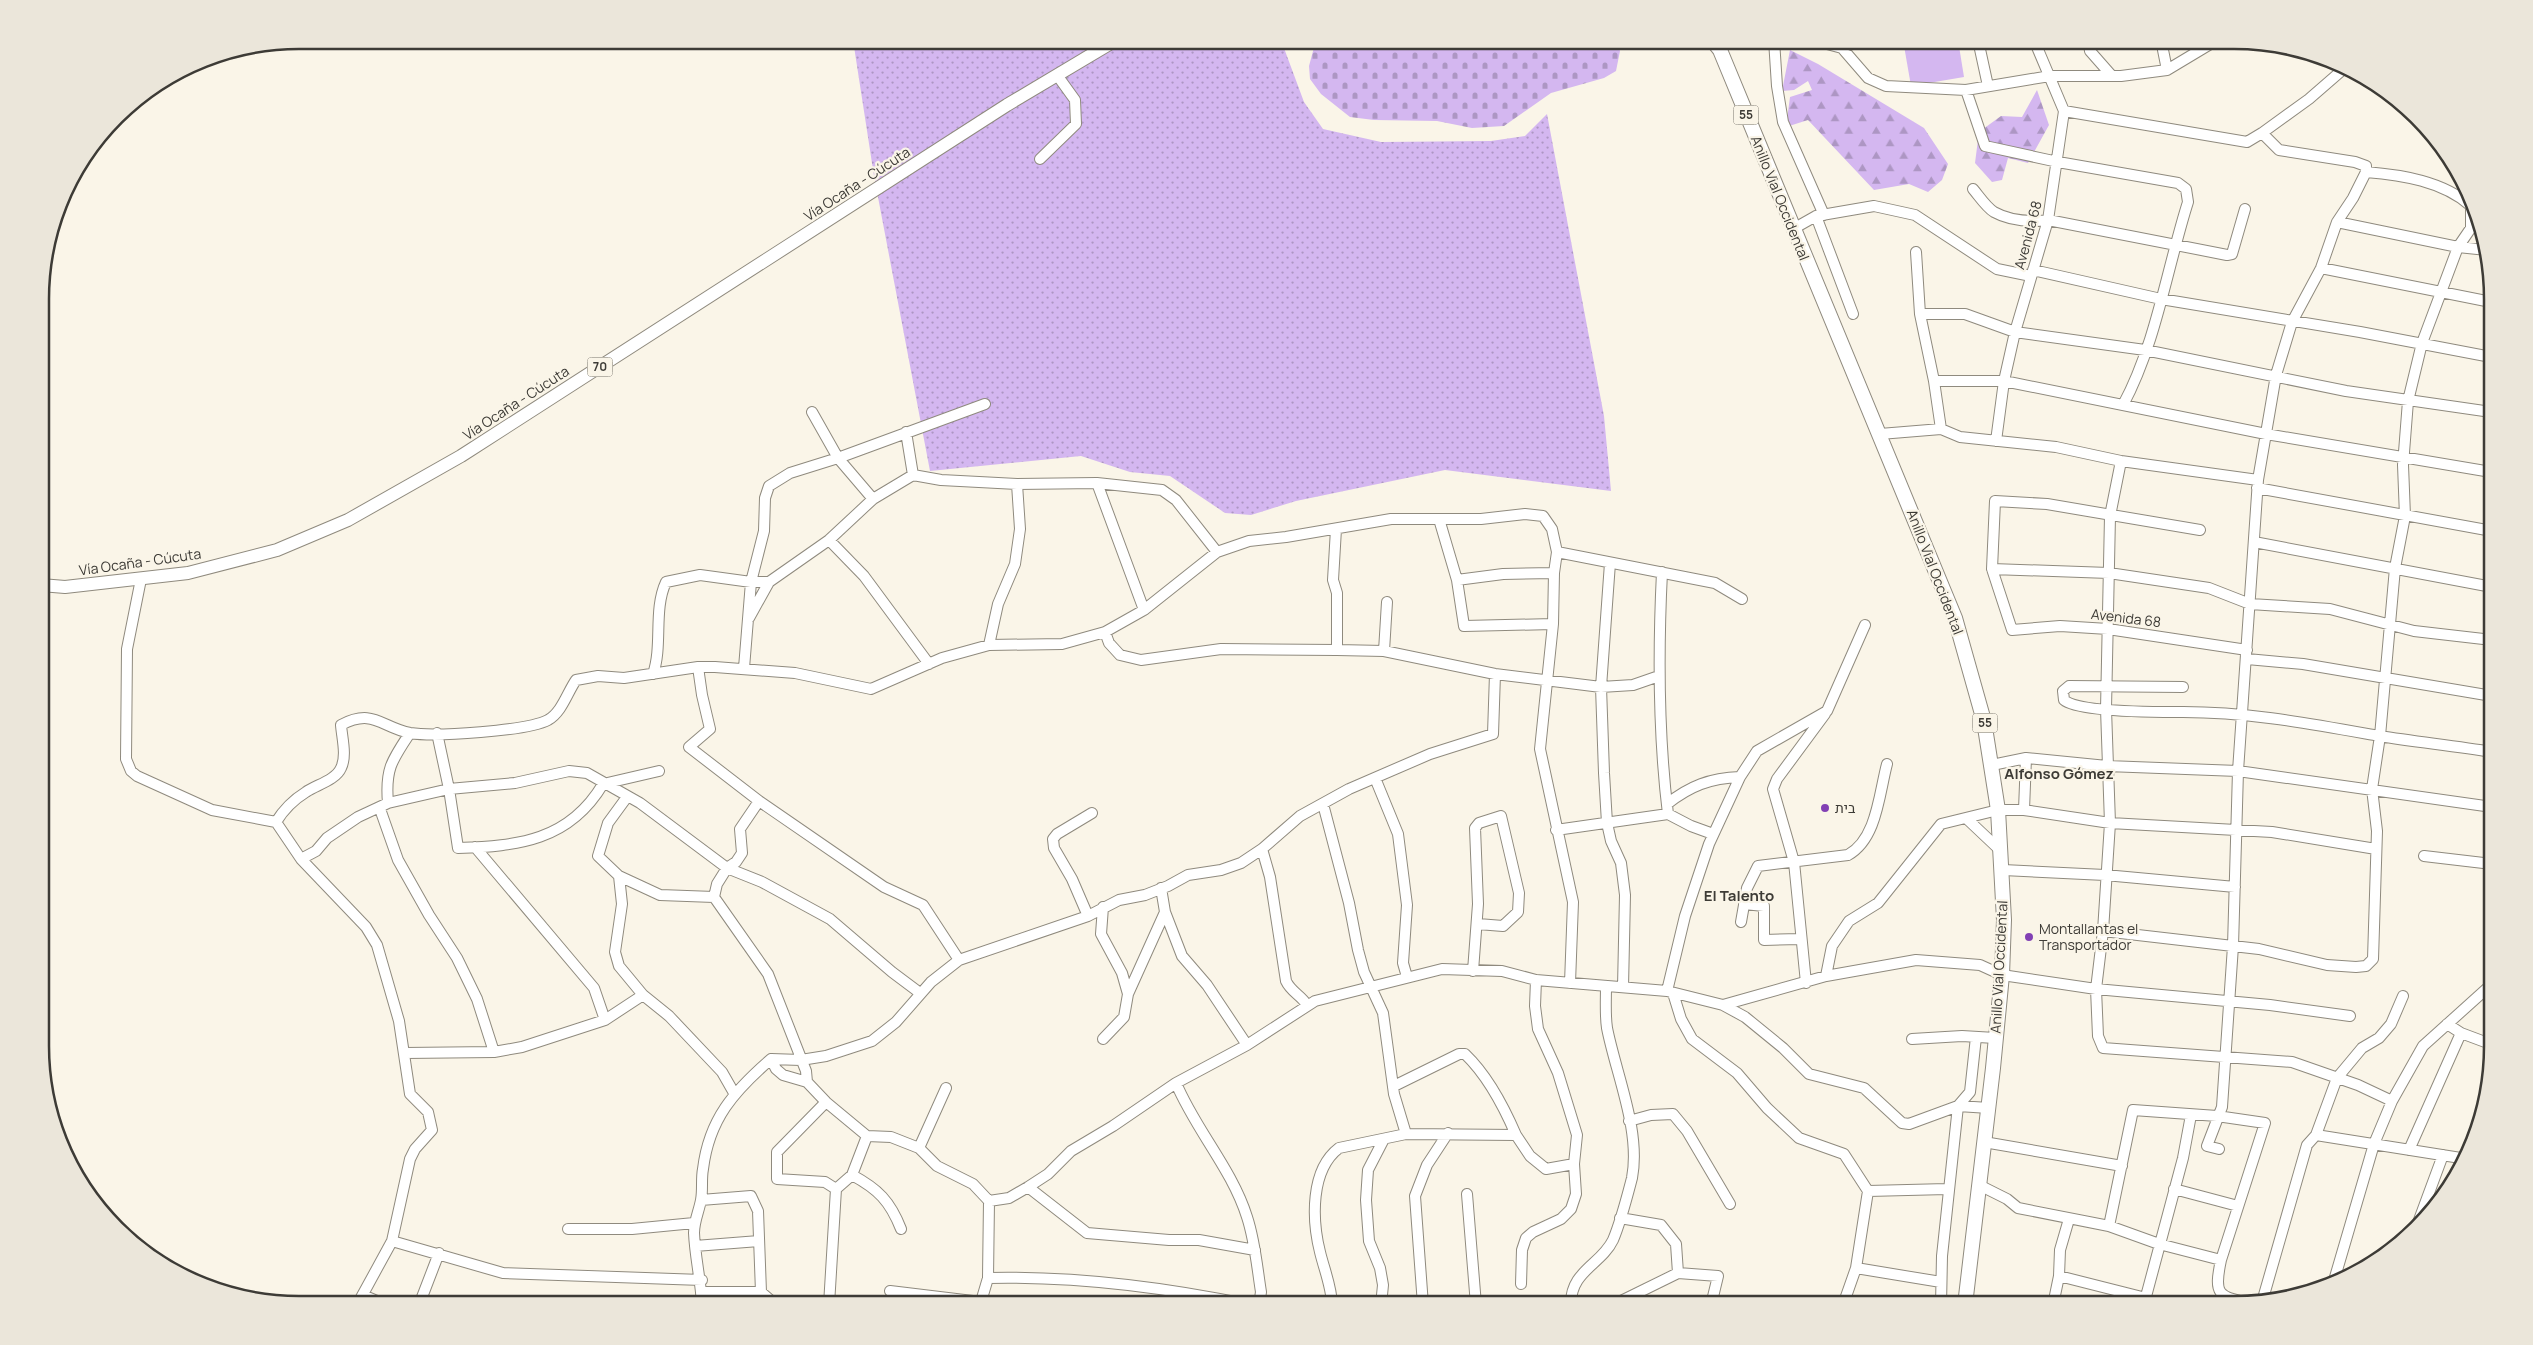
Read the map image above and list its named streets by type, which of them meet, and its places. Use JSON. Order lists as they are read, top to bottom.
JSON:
{
  "streets": {
    "highway": ["55", "Anillo Vial Occidental"],
    "main road": ["Vía Ocaña - Cúcuta", "70"],
    "street": ["Avenida 68"]
  },
  "districts": ["Alfonso Gómez", "El Talento"],
  "places": ["בית", "Montallantas el Transportador"]
}
